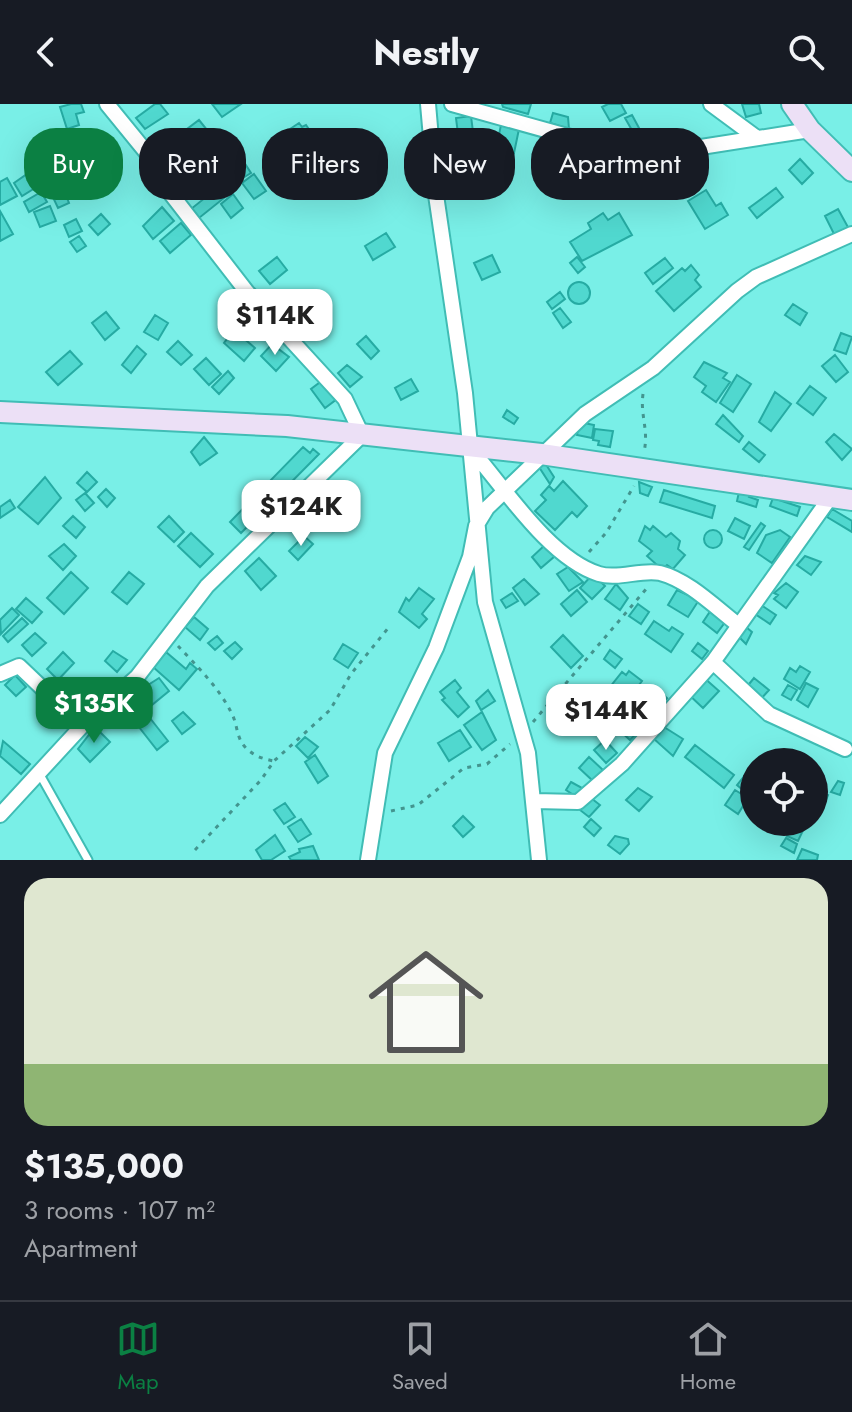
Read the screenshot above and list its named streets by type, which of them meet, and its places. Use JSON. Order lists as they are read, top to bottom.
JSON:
{
  "page": {
    "header": "Nestly",
    "chip": [
      "Buy",
      "Rent",
      "Filters",
      "New",
      "Apartment"
    ],
    "price": [
      "$114K",
      "$124K",
      "$135K",
      "$144K"
    ],
    "list": [
      {
        "name": "$135,000",
        "note": "3 rooms · 107 m² · Apartment"
      }
    ],
    "tabs": ["Map", "Saved", "Home"]
  }
}
